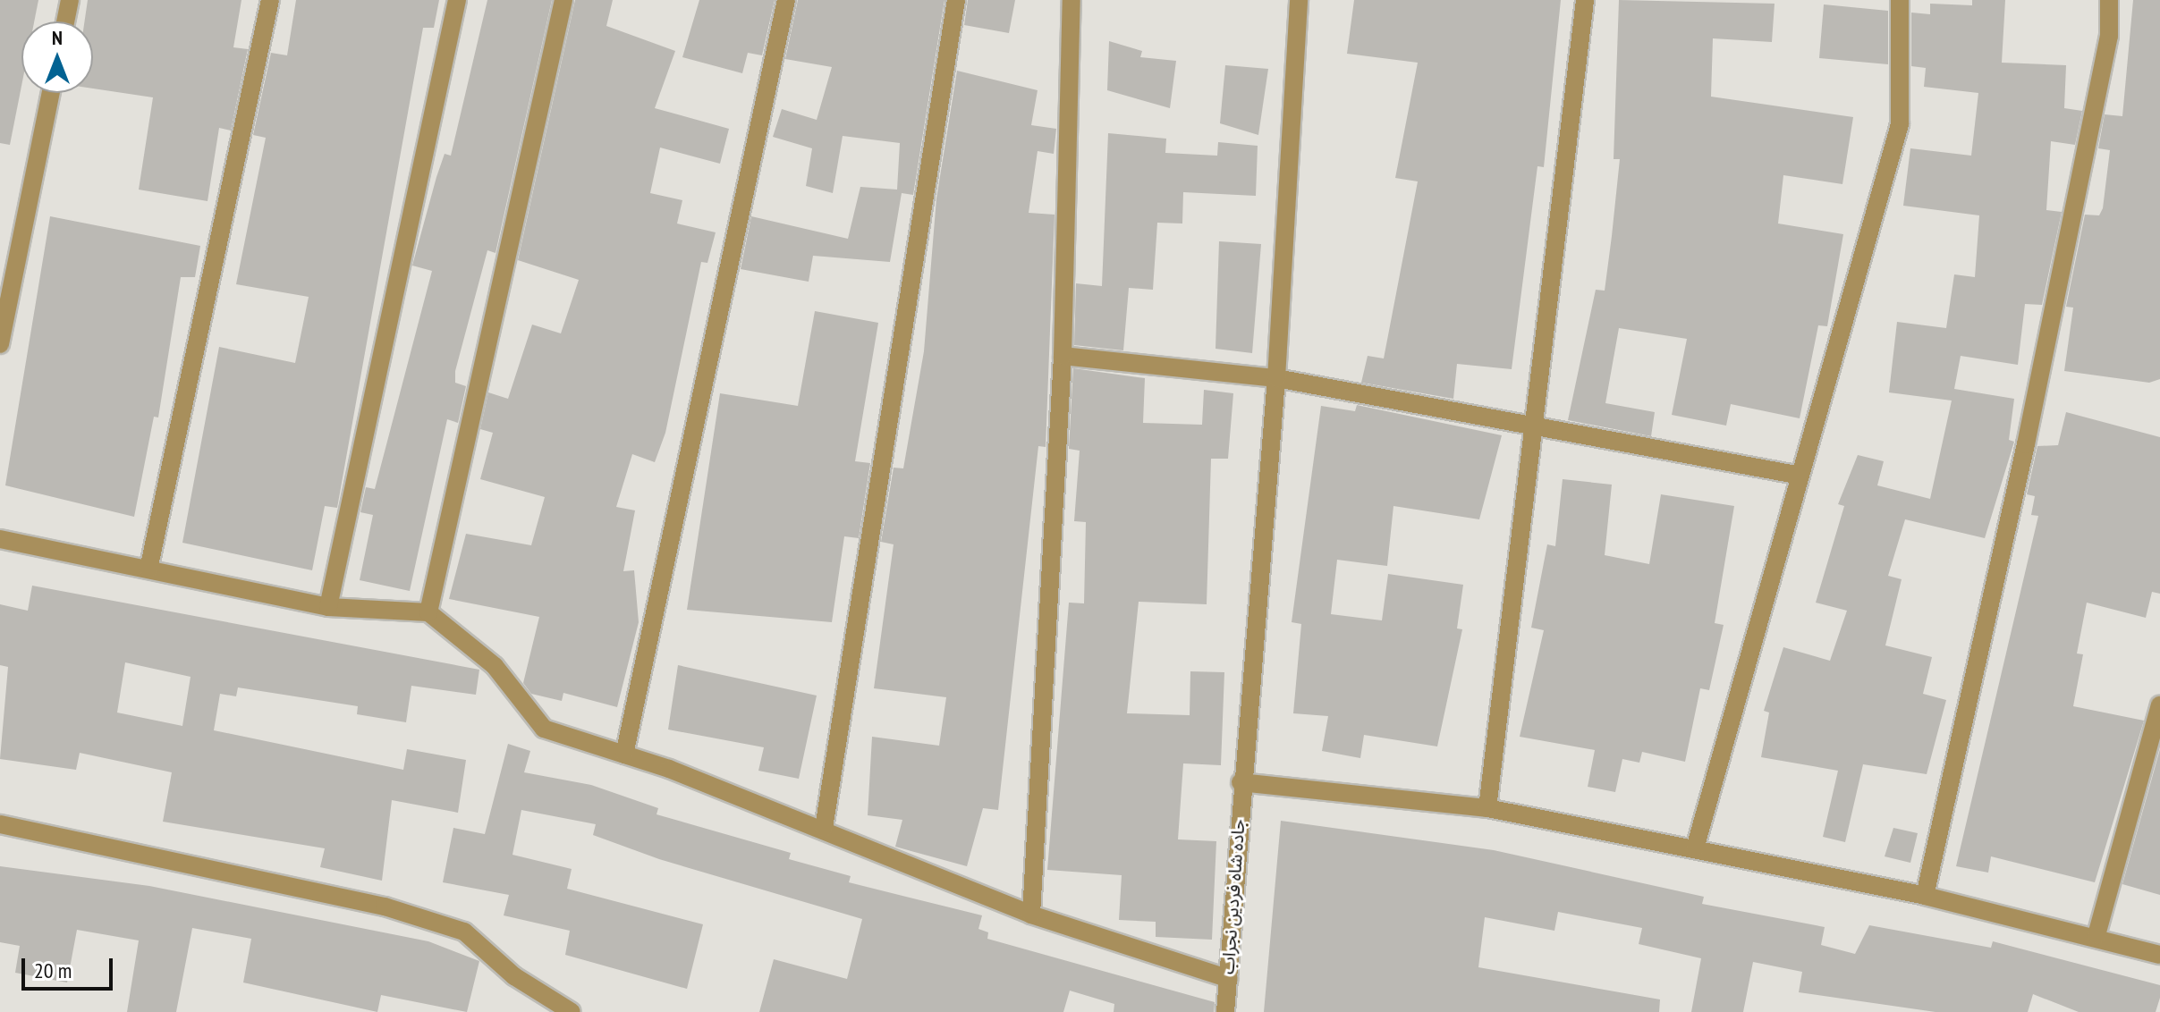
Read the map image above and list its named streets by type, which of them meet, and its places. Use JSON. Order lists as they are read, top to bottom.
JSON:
{
  "streets": {
    "street": ["جاده شاه فردین نجراب"]
  },
  "scale_bar": "20 m",
  "north": "top"
}
